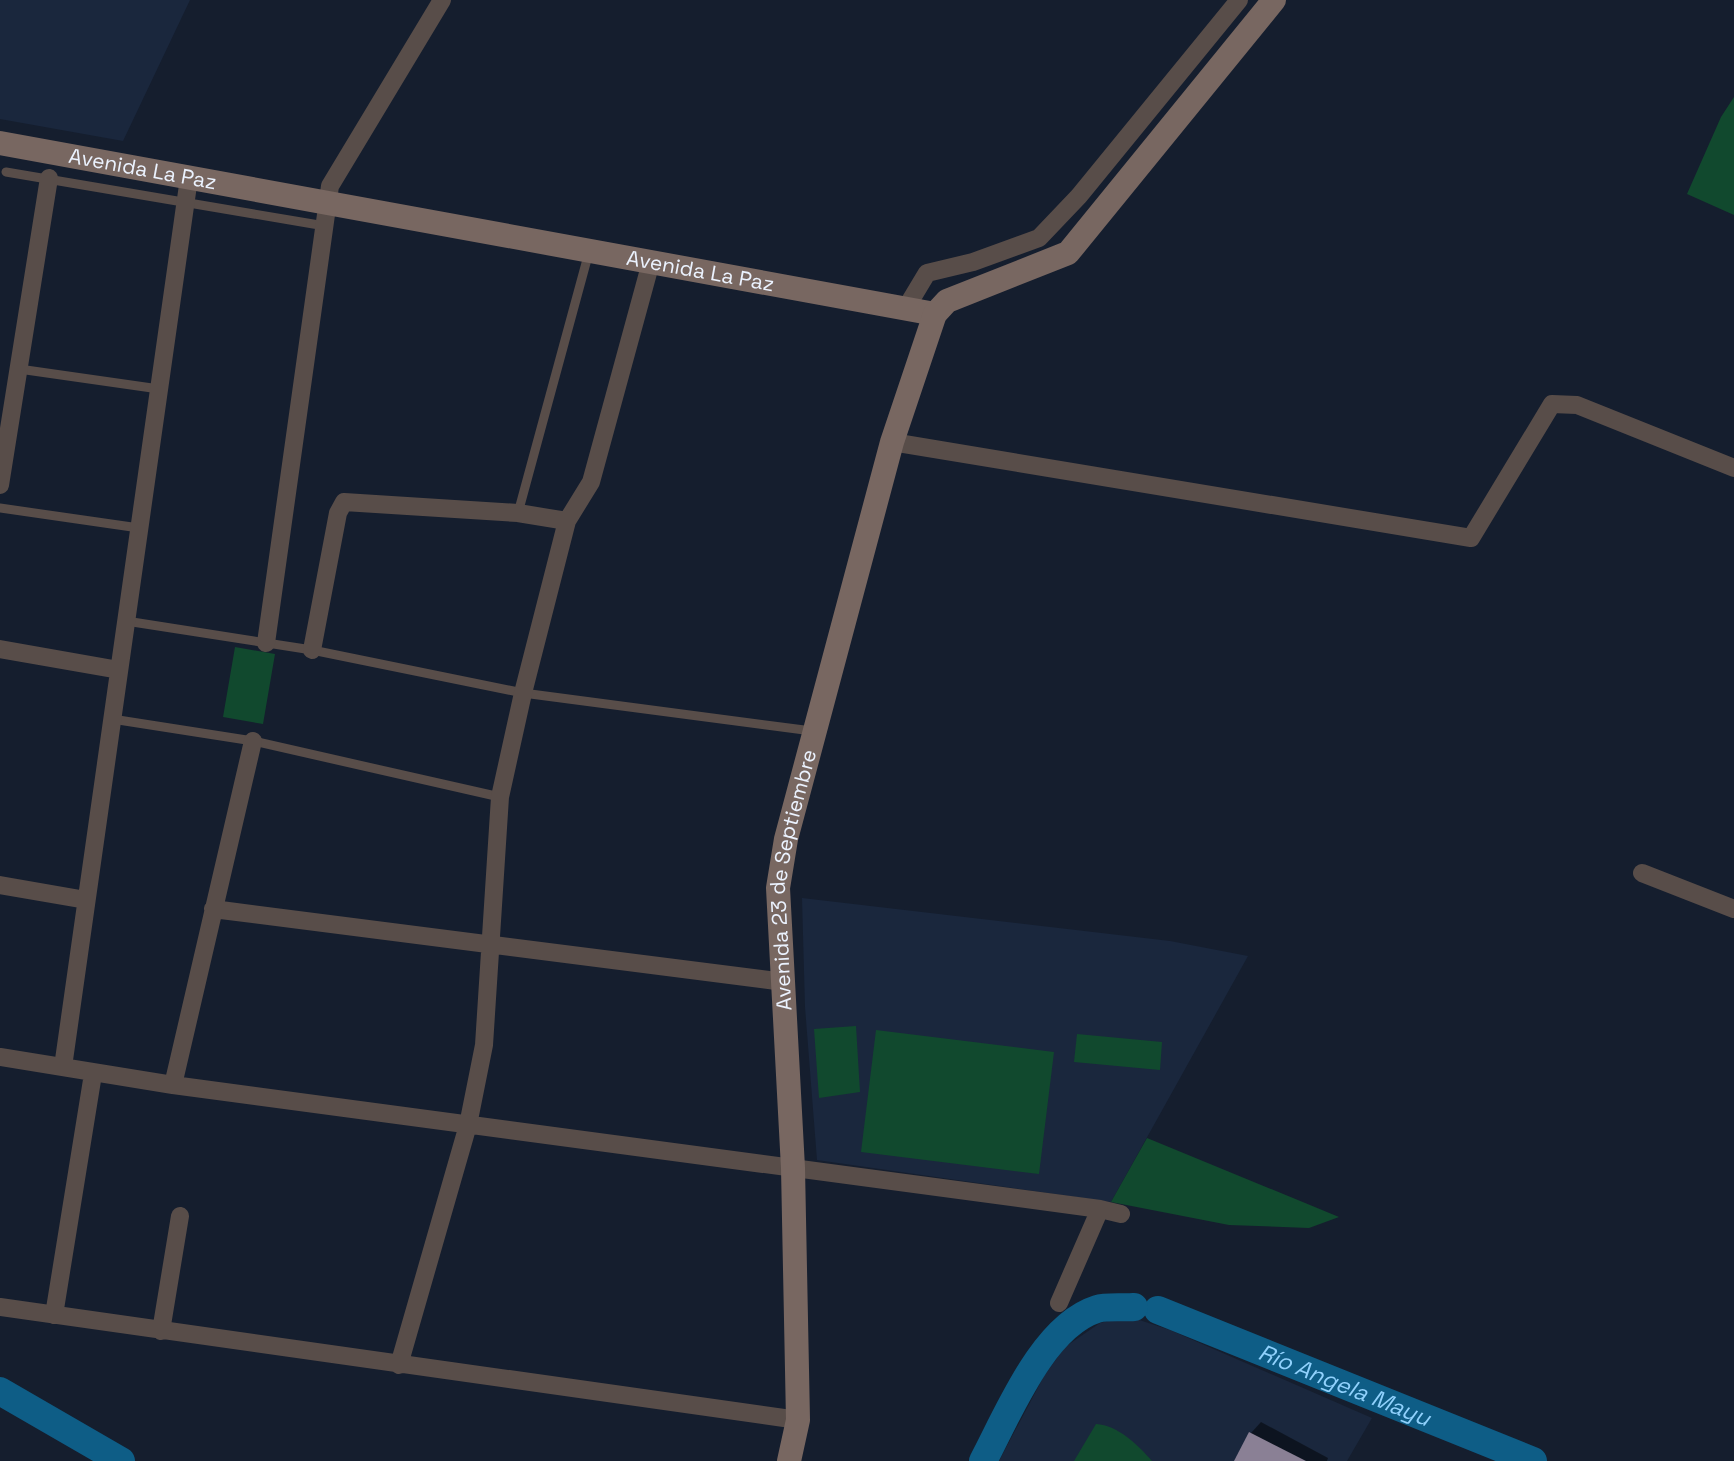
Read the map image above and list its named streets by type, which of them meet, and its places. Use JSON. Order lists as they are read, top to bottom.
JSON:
{
  "streets": {
    "main road": ["Avenida La Paz", "Avenida 23 de Septiembre"]
  },
  "crossings": [
    ["Avenida La Paz", "Avenida 23 de Septiembre"]
  ],
  "water": ["Río Angela Mayu"]
}
